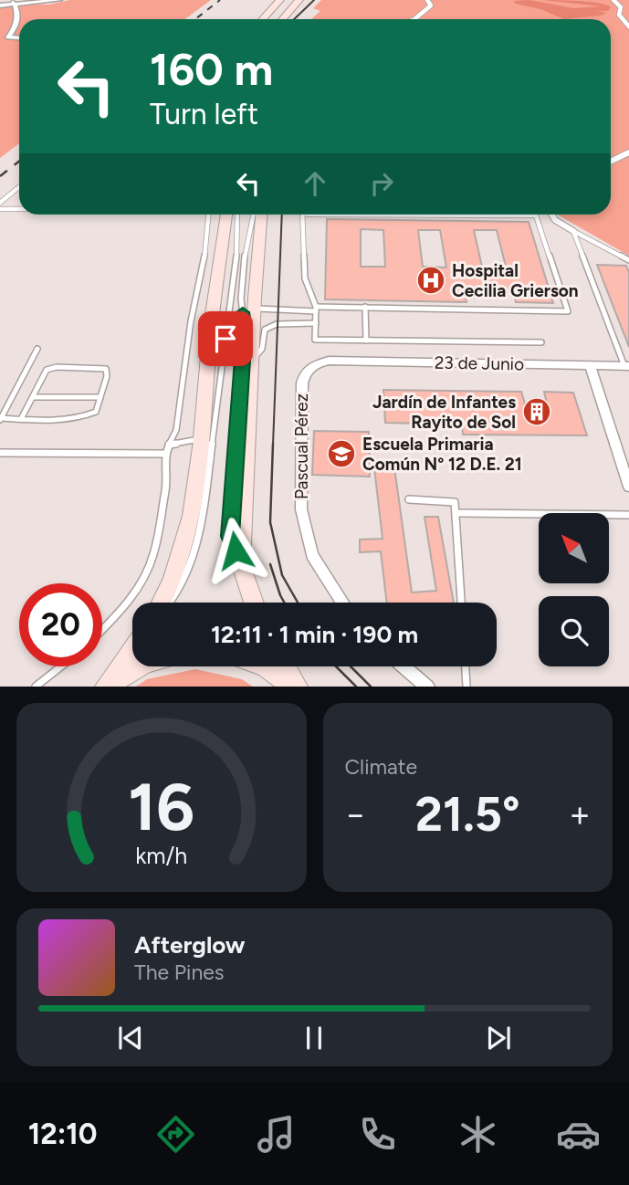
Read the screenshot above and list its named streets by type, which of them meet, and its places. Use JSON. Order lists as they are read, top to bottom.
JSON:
{
  "streets": {
    "street": ["23 de Junio", "Pascual Pérez"]
  },
  "crossings": [
    ["23 de Junio", "Pascual Pérez"]
  ],
  "places": {
    "hospital": ["Hospital Cecilia Grierson"],
    "building": ["Jardín de Infantes Rayito de Sol"],
    "school or university": ["Escuela Primaria Común N° 12 D.E. 21"]
  },
  "north": "top left",
  "page": {
    "turn": ["160 m", "Turn left"],
    "limit": "20",
    "trip": "12:11 · 1 min · 190 m",
    "tile": "Climate",
    "heat": ["−", "21.5°", "+"],
    "song": ["Afterglow", "The Pines"],
    "tabs": "12:10",
    "gauge": ["16", "km/h"]
  }
}
